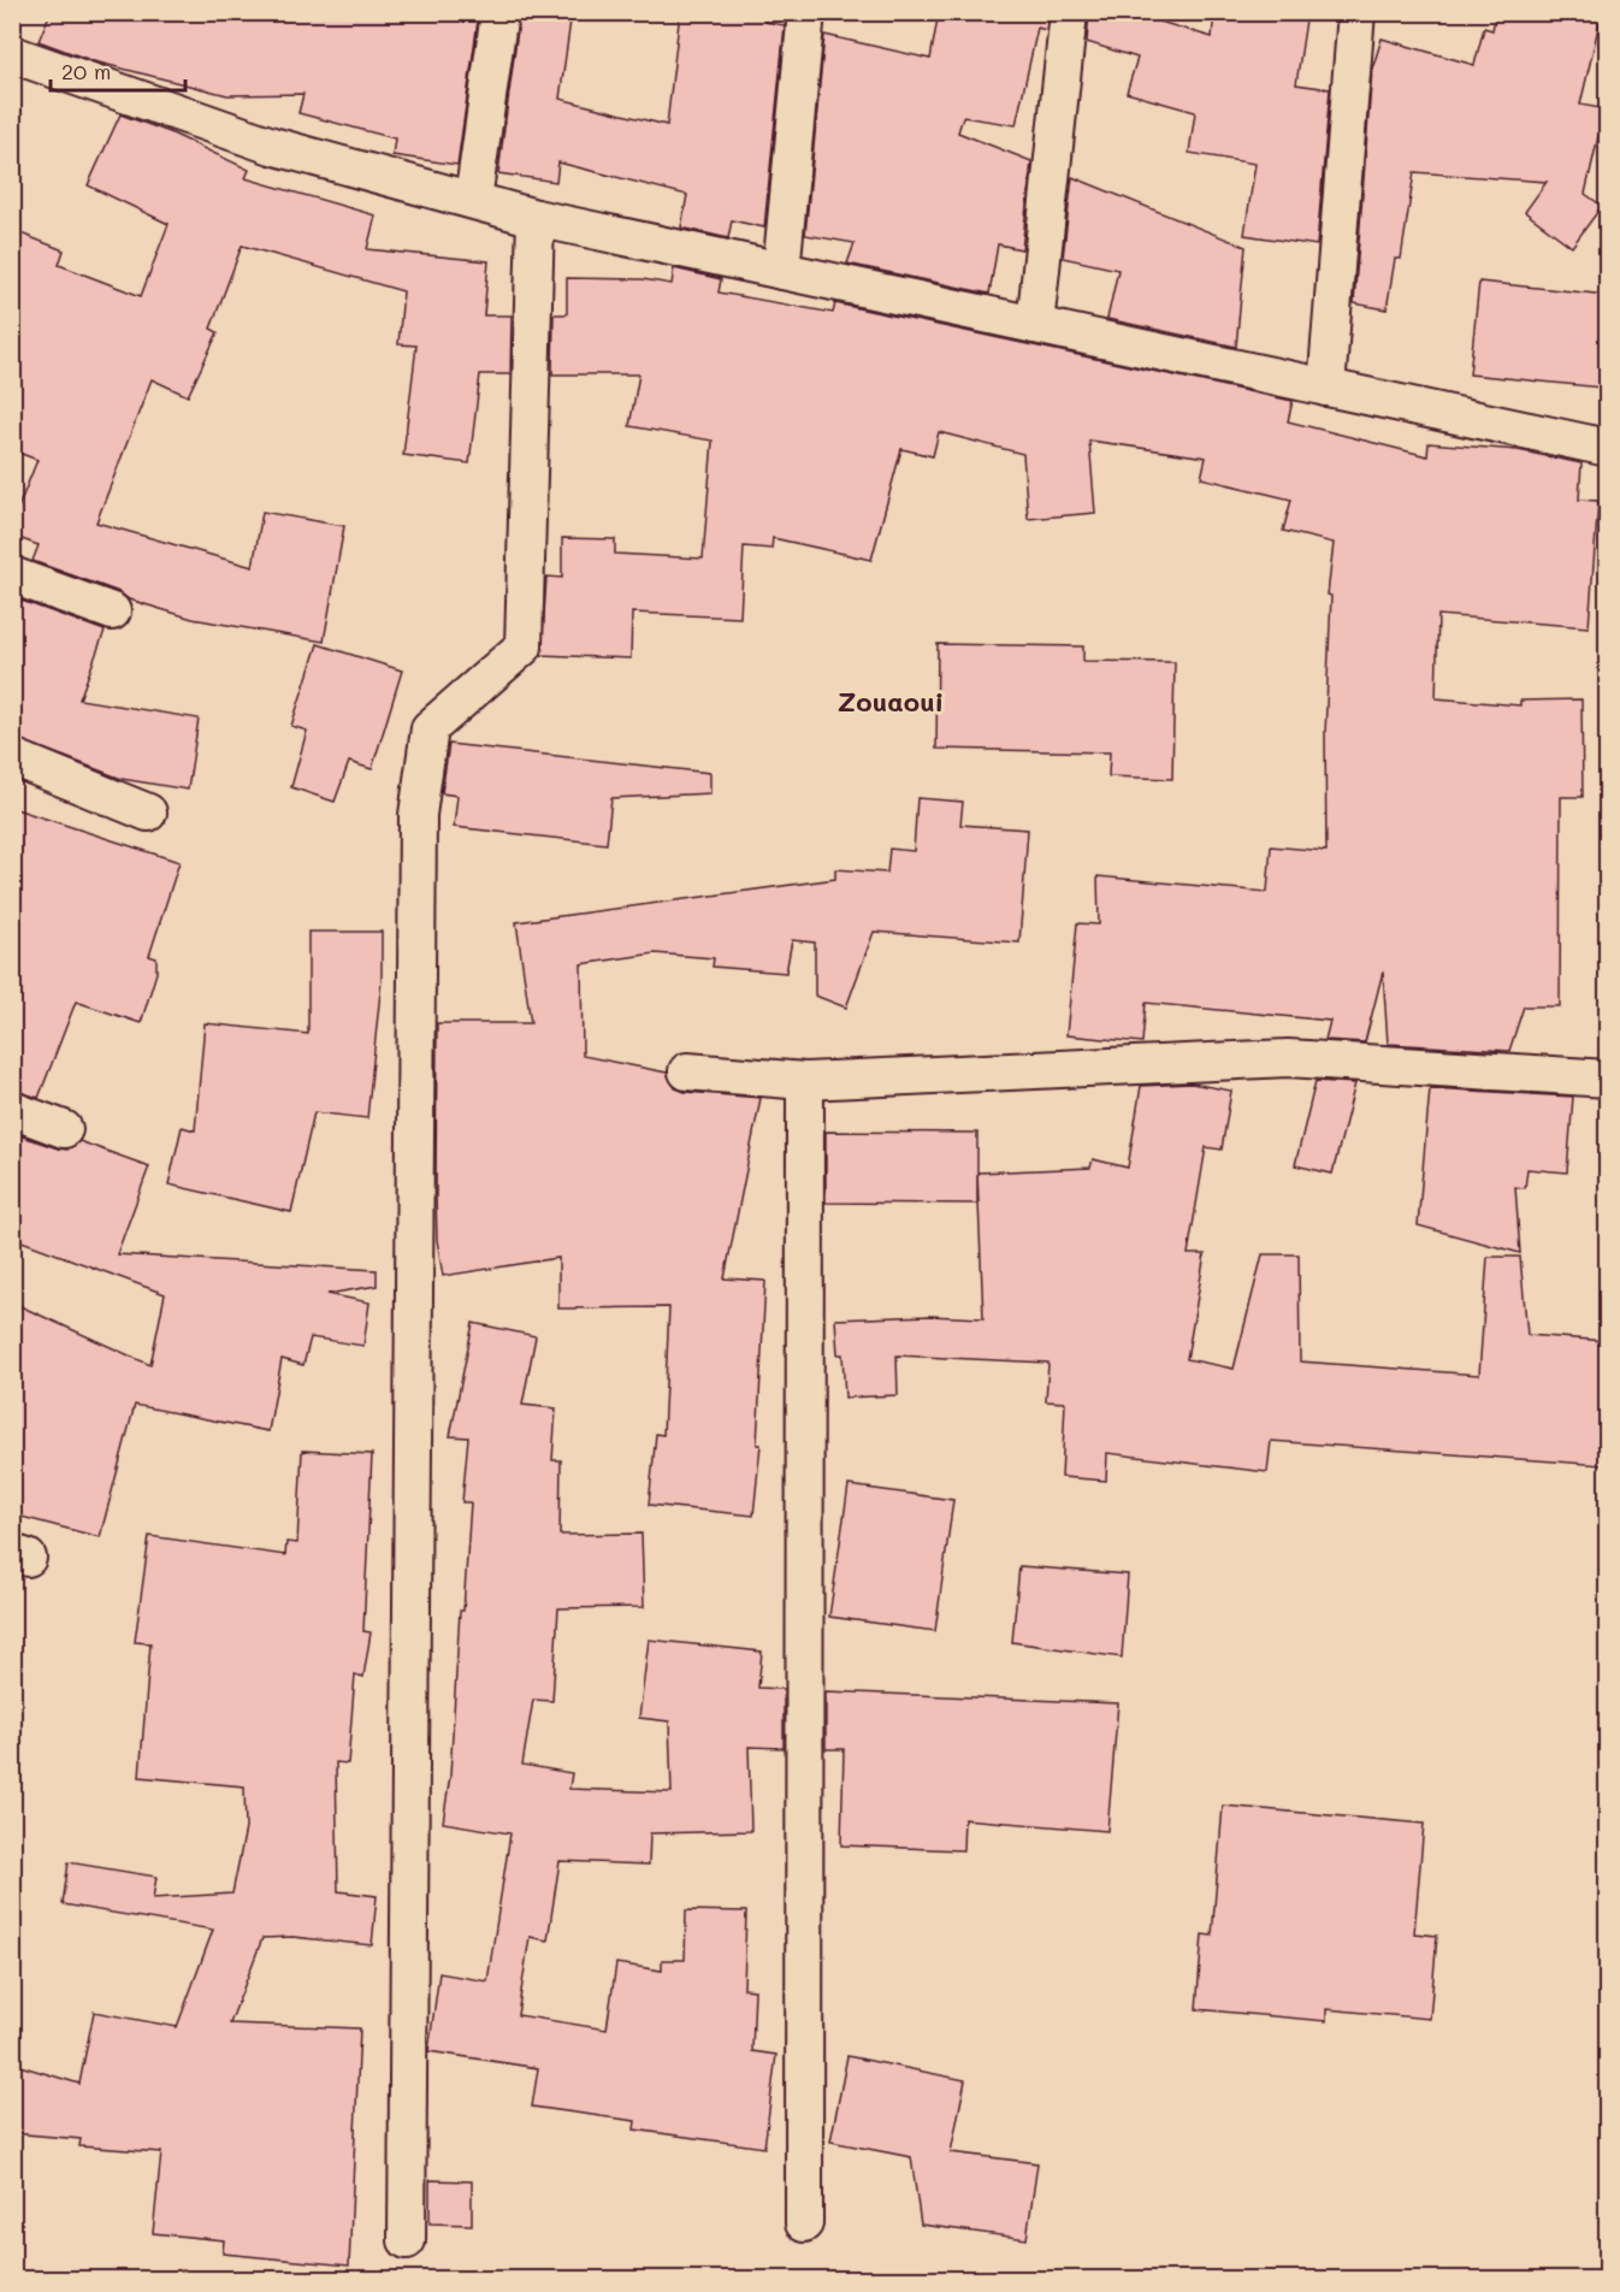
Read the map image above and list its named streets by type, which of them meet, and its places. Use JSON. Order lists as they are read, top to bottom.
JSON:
{
  "districts": ["Zouaoui"],
  "scale_bar": "20 m"
}
